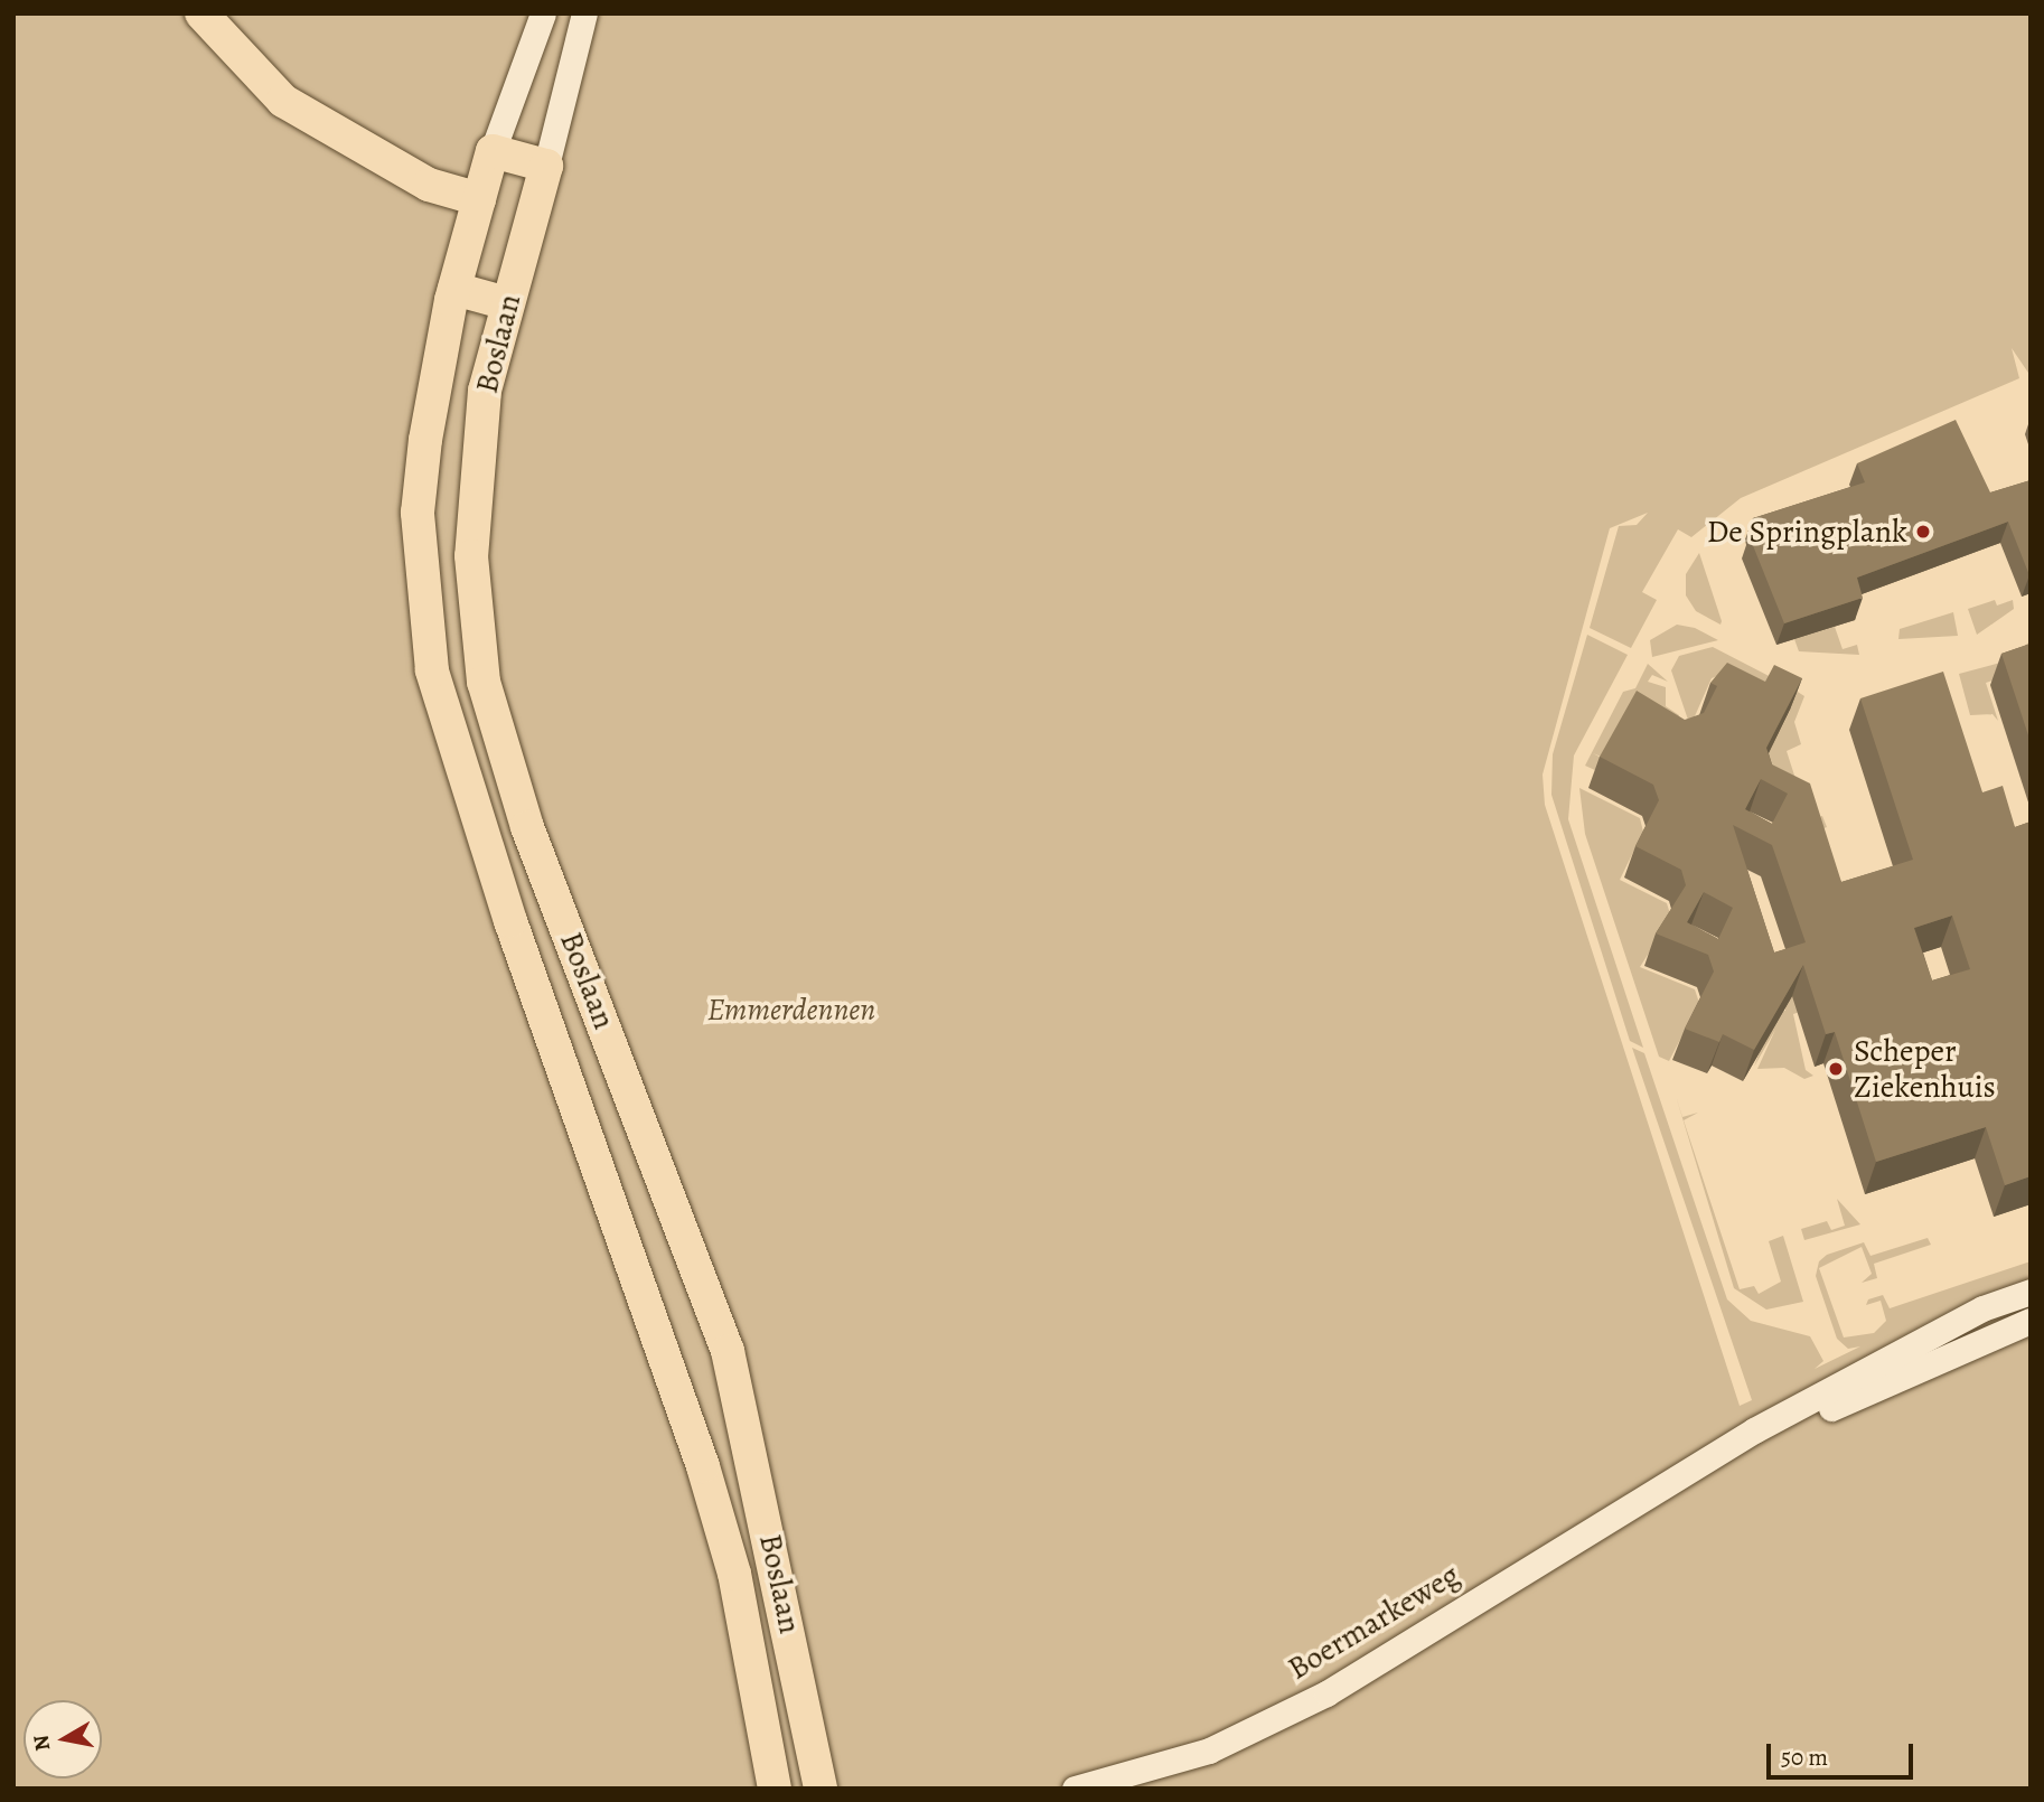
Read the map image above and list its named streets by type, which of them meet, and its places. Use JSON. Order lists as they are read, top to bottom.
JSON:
{
  "streets": {
    "main road": ["Boslaan"],
    "street": ["Boermarkeweg"]
  },
  "parks": ["Emmerdennen"],
  "places": ["De Springplank", "Scheper Ziekenhuis"],
  "scale_bar": "50 m",
  "north": "left"
}
